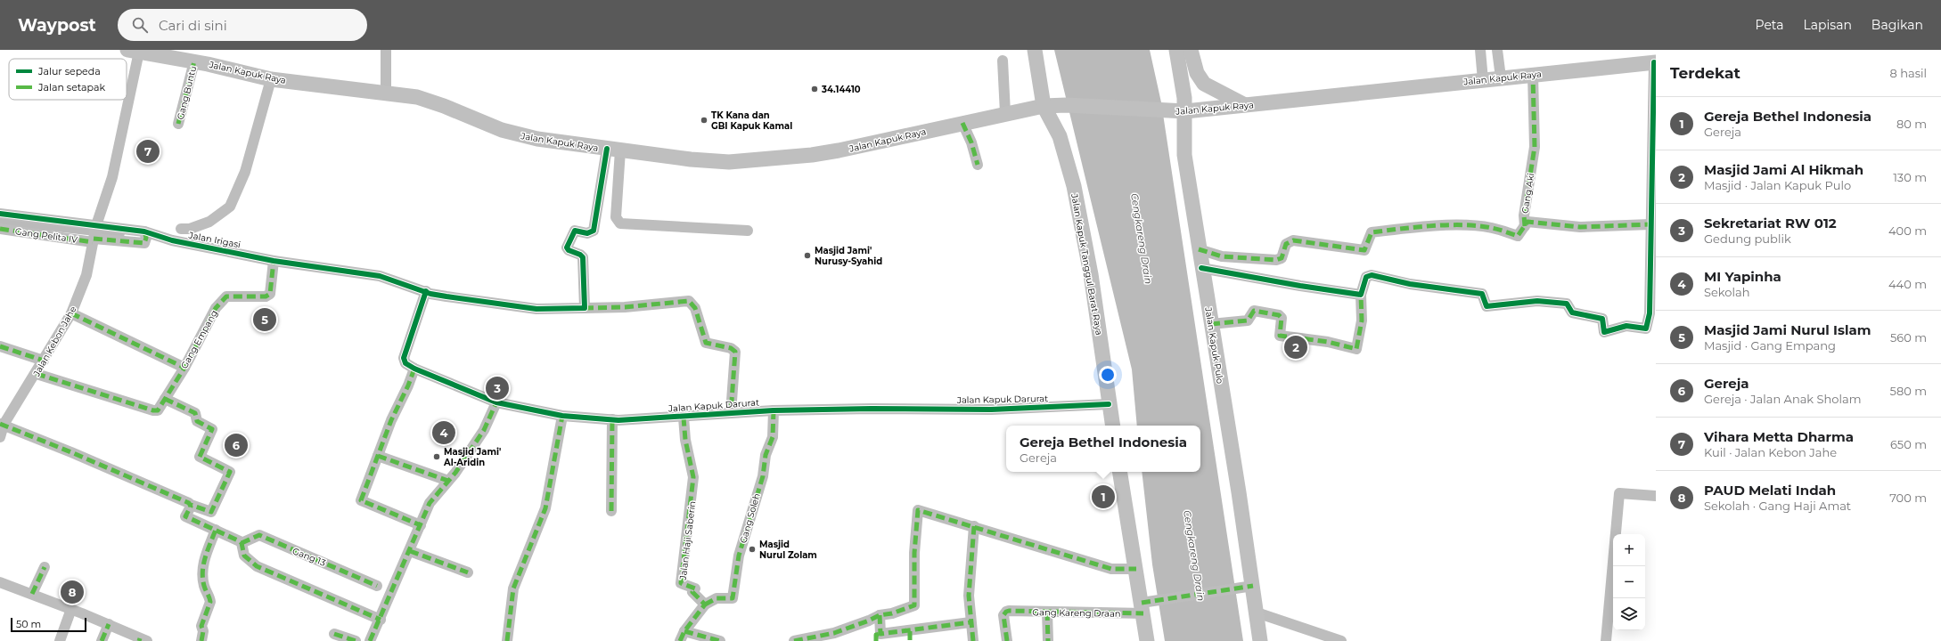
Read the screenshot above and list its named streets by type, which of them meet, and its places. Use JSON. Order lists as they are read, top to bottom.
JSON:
{
  "streets": {
    "main road": ["Jalan Kapuk Raya", "Jalan Kapuk Tanggul Barat Raya", "Jalan Kapuk Pulo"],
    "street": [
      "Gang Buntu",
      "Gang Aki",
      "Gang Pelita IV",
      "Jalan Irigasi",
      "Gang Empang",
      "Jalan Kebon Jahe",
      "Jalan Kapuk Darurat",
      "Gang Soleh",
      "Jalan Haji Saberin",
      "Gang 13",
      "Gang Kareng Draan"
    ]
  },
  "crossings": [
    ["Jalan Kapuk Raya", "Gang Buntu"],
    ["Jalan Kapuk Raya", "Gang Aki"],
    ["Jalan Kapuk Raya", "Jalan Kapuk Tanggul Barat Raya"],
    ["Jalan Kapuk Raya", "Jalan Kebon Jahe"],
    ["Jalan Kapuk Raya", "Jalan Kapuk Pulo"],
    ["Gang Pelita IV", "Jalan Irigasi"],
    ["Gang Pelita IV", "Jalan Kebon Jahe"],
    ["Jalan Irigasi", "Gang Empang"],
    ["Jalan Irigasi", "Jalan Kebon Jahe"],
    ["Jalan Irigasi", "Jalan Kapuk Darurat"],
    ["Jalan Kapuk Tanggul Barat Raya", "Jalan Kapuk Darurat"],
    ["Gang Empang", "Jalan Kebon Jahe"],
    ["Jalan Kapuk Pulo", "Gang Kareng Draan"],
    ["Jalan Kapuk Darurat", "Gang Soleh"],
    ["Jalan Kapuk Darurat", "Jalan Haji Saberin"],
    ["Gang Soleh", "Jalan Haji Saberin"]
  ],
  "water": ["Cengkareng Drain"],
  "places": [
    "34.14410",
    "TK Kana dan GBI Kapuk Kamal",
    "Masjid Jami' Nurusy-Syahid",
    "Masjid Jami' Al-Aridin",
    "Masjid Nurul Zolam"
  ],
  "legend": ["Jalur sepeda", "Jalan setapak"],
  "scale_bar": "50 m",
  "page": {
    "header": "Waypost",
    "search": "Cari di sini",
    "nav": ["Peta", "Lapisan", "Bagikan"],
    "heading": ["Terdekat", "8 hasil"],
    "list": [
      {
        "mark": "1",
        "name": "Gereja Bethel Indonesia",
        "note": "Gereja",
        "value": "80 m"
      },
      {
        "mark": "2",
        "name": "Masjid Jami Al Hikmah",
        "note": "Masjid · Jalan Kapuk Pulo",
        "value": "130 m"
      },
      {
        "mark": "3",
        "name": "Sekretariat RW 012",
        "note": "Gedung publik",
        "value": "400 m"
      },
      {
        "mark": "4",
        "name": "MI Yapinha",
        "note": "Sekolah",
        "value": "440 m"
      },
      {
        "mark": "5",
        "name": "Masjid Jami Nurul Islam",
        "note": "Masjid · Gang Empang",
        "value": "560 m"
      },
      {
        "mark": "6",
        "name": "Gereja",
        "note": "Gereja · Jalan Anak Sholam",
        "value": "580 m"
      },
      {
        "mark": "7",
        "name": "Vihara Metta Dharma",
        "note": "Kuil · Jalan Kebon Jahe",
        "value": "650 m"
      },
      {
        "mark": "8",
        "name": "PAUD Melati Indah",
        "note": "Sekolah · Gang Haji Amat",
        "value": "700 m"
      }
    ],
    "pins": [
      "7",
      "5",
      "2",
      "3",
      "4",
      "6",
      "1",
      "8"
    ],
    "popup": ["Gereja Bethel Indonesia", "Gereja"],
    "map_buttons": ["+", "−"],
    "scale": "50 m"
  }
}
